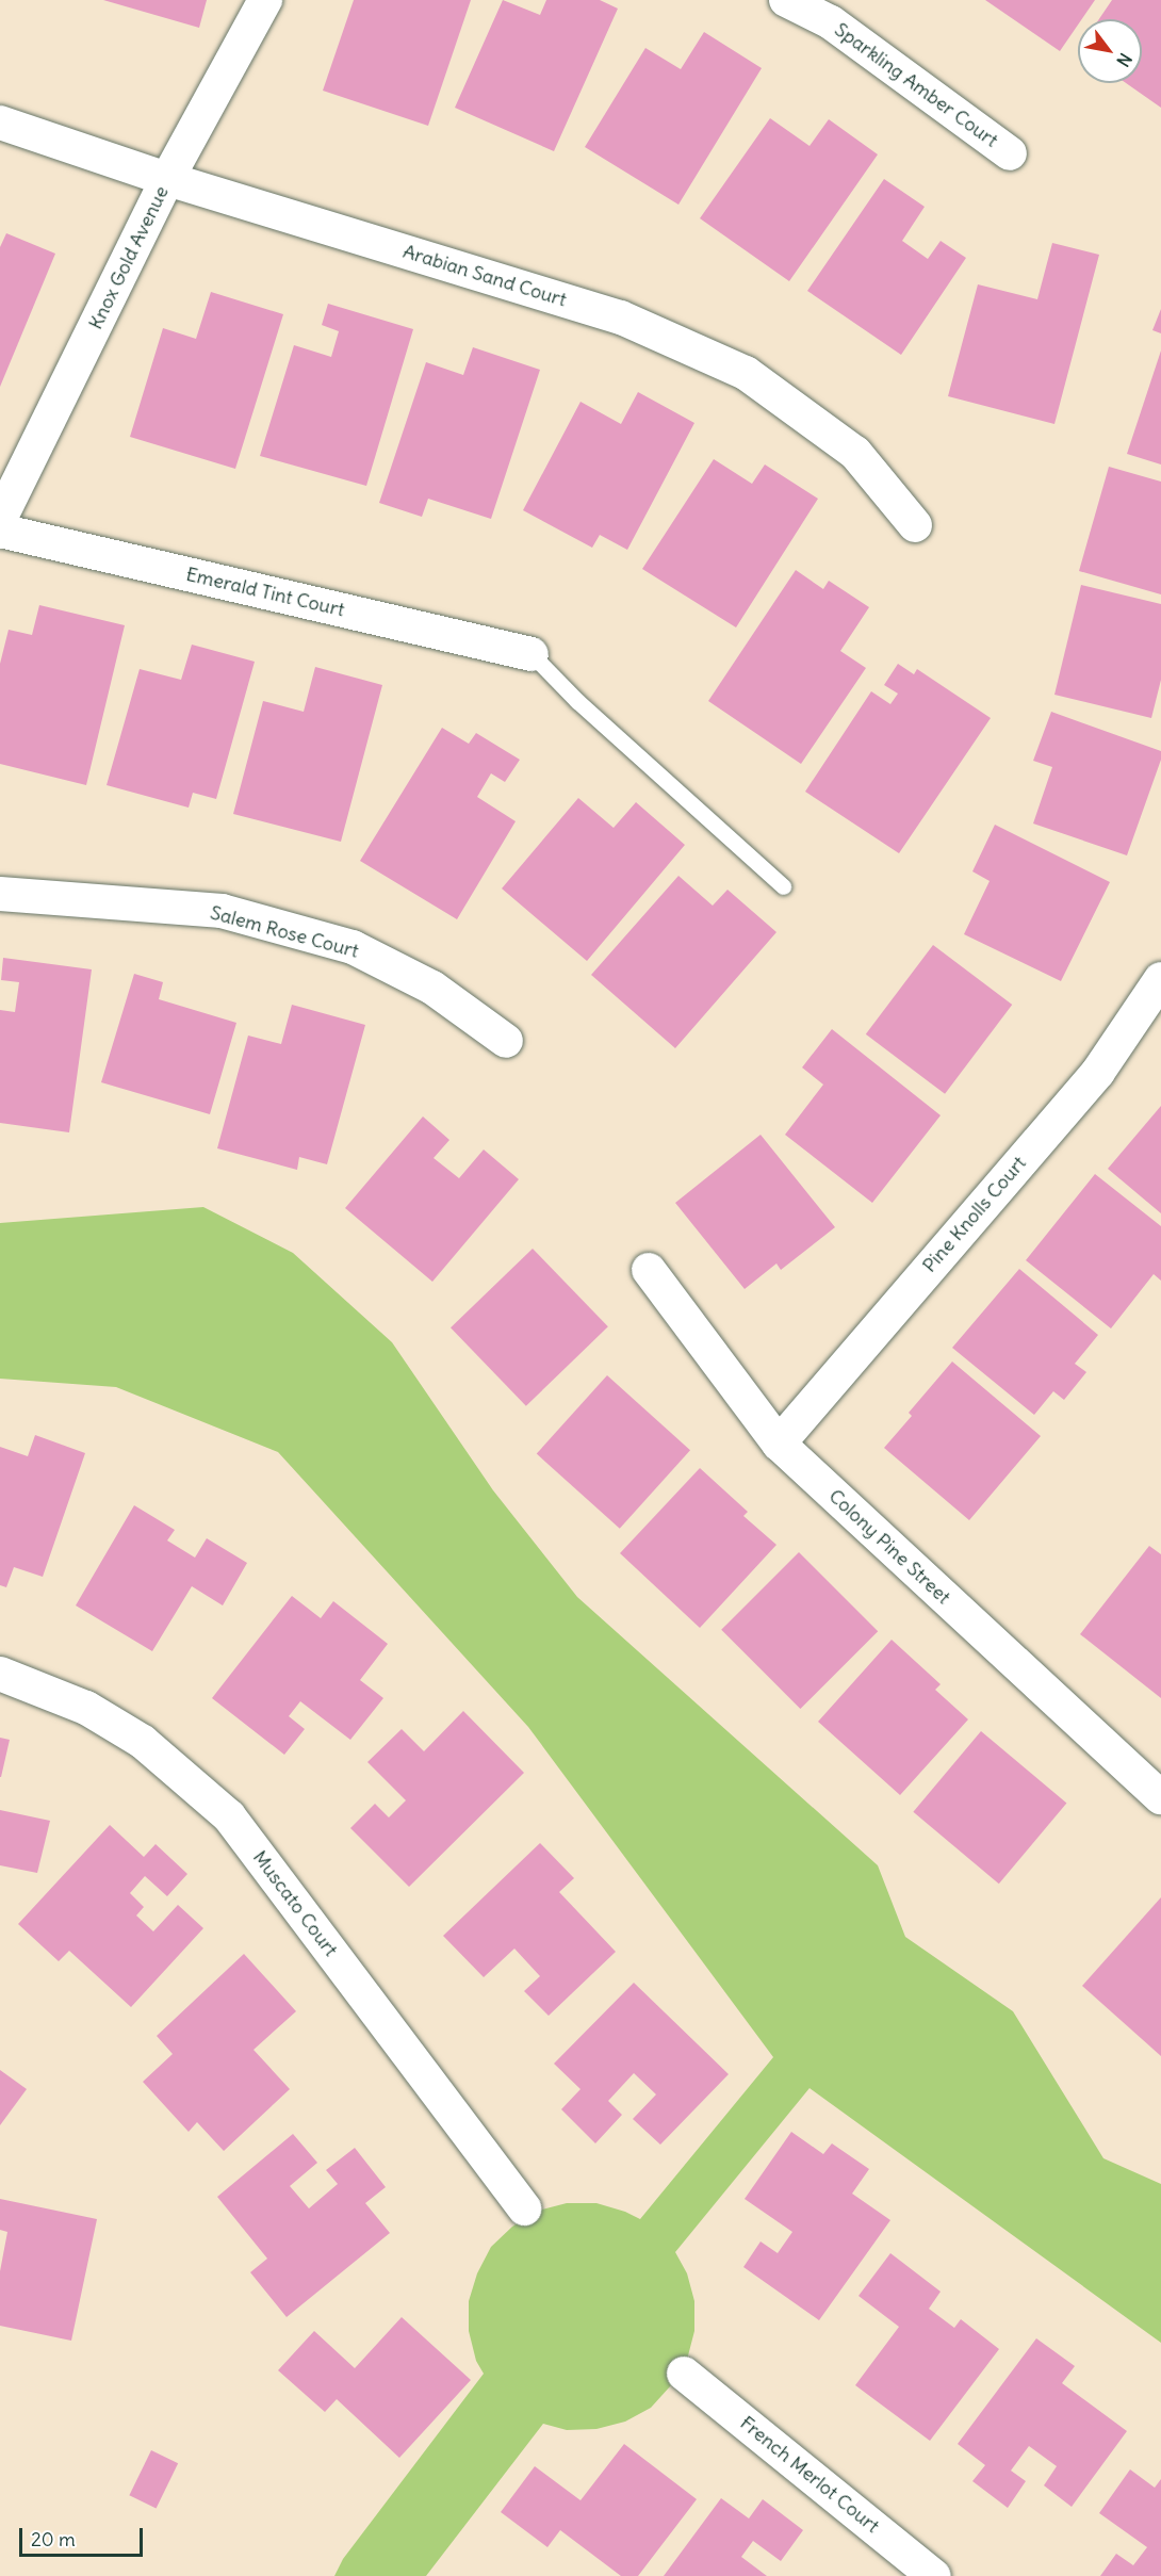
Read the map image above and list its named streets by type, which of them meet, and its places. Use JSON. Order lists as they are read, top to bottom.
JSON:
{
  "streets": {
    "street": [
      "Sparkling Amber Court",
      "Knox Gold Avenue",
      "Arabian Sand Court",
      "Emerald Tint Court",
      "Salem Rose Court",
      "Pine Knolls Court",
      "Colony Pine Street",
      "Muscato Court",
      "French Merlot Court"
    ]
  },
  "crossings": [
    ["Knox Gold Avenue", "Arabian Sand Court"],
    ["Pine Knolls Court", "Colony Pine Street"]
  ],
  "scale_bar": "20 m",
  "north": "bottom right"
}
